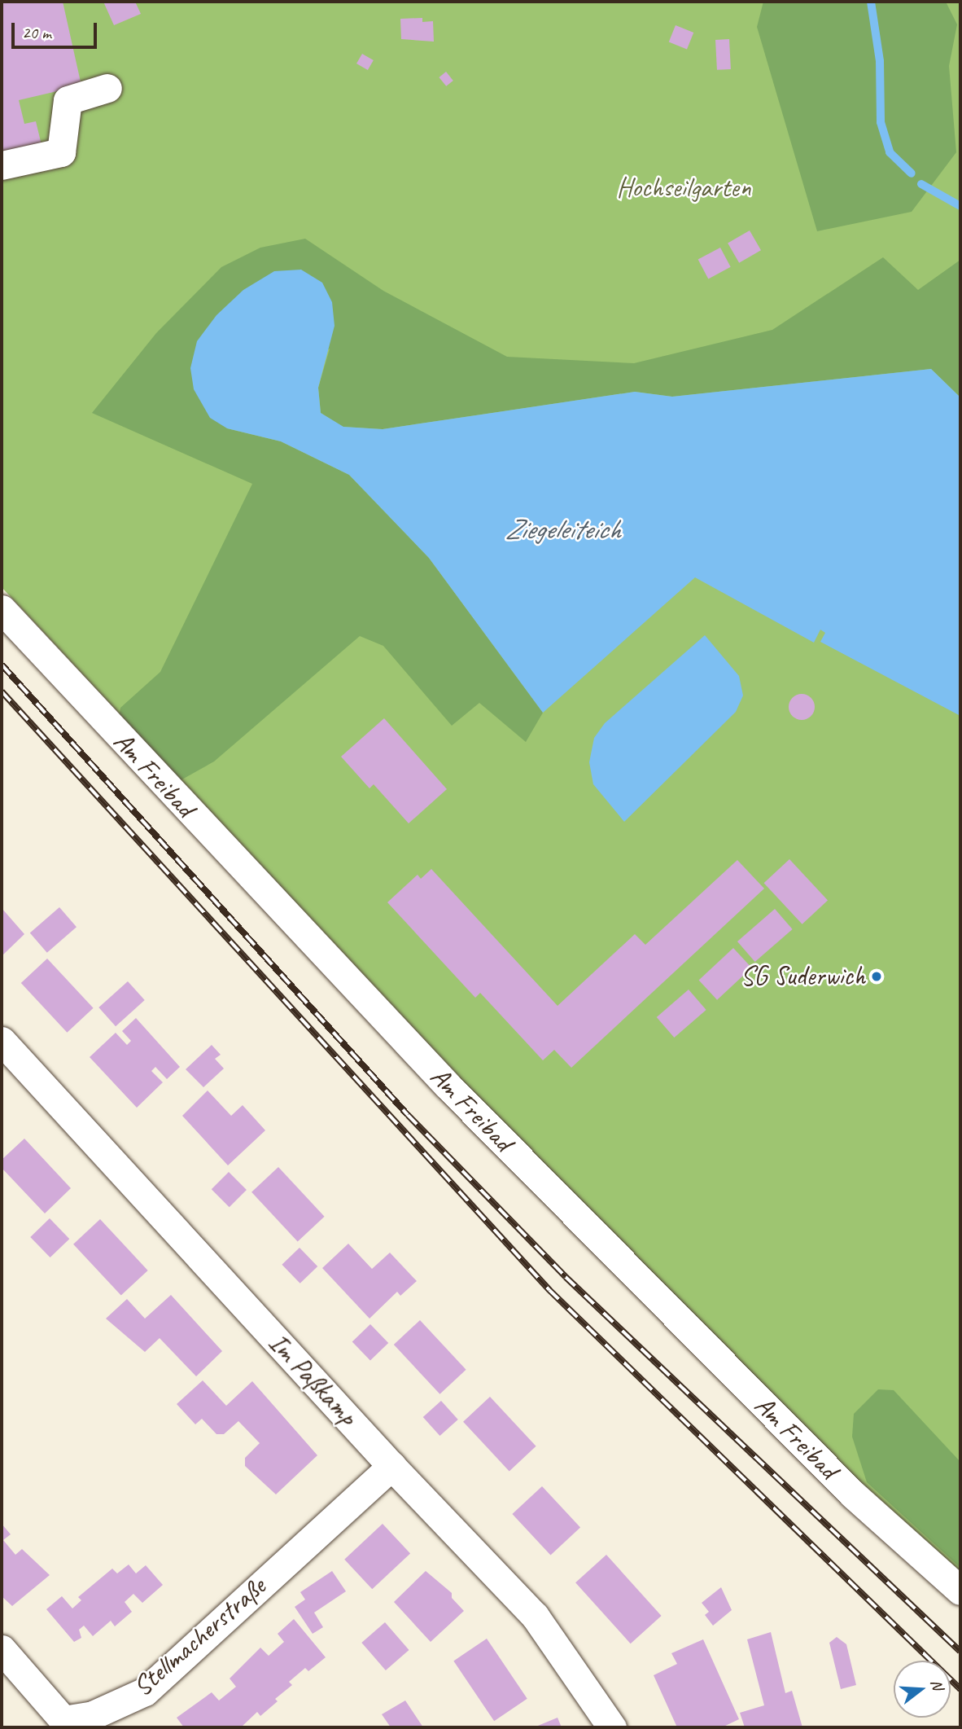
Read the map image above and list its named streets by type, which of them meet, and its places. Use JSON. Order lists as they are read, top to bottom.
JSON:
{
  "streets": {
    "street": ["Am Freibad", "Im Paßkamp", "Stellmacherstraße"]
  },
  "crossings": [
    ["Im Paßkamp", "Stellmacherstraße"]
  ],
  "water": ["Ziegeleiteich"],
  "parks": ["Hochseilgarten"],
  "places": ["SG Suderwich"],
  "scale_bar": "20 m",
  "north": "right"
}
